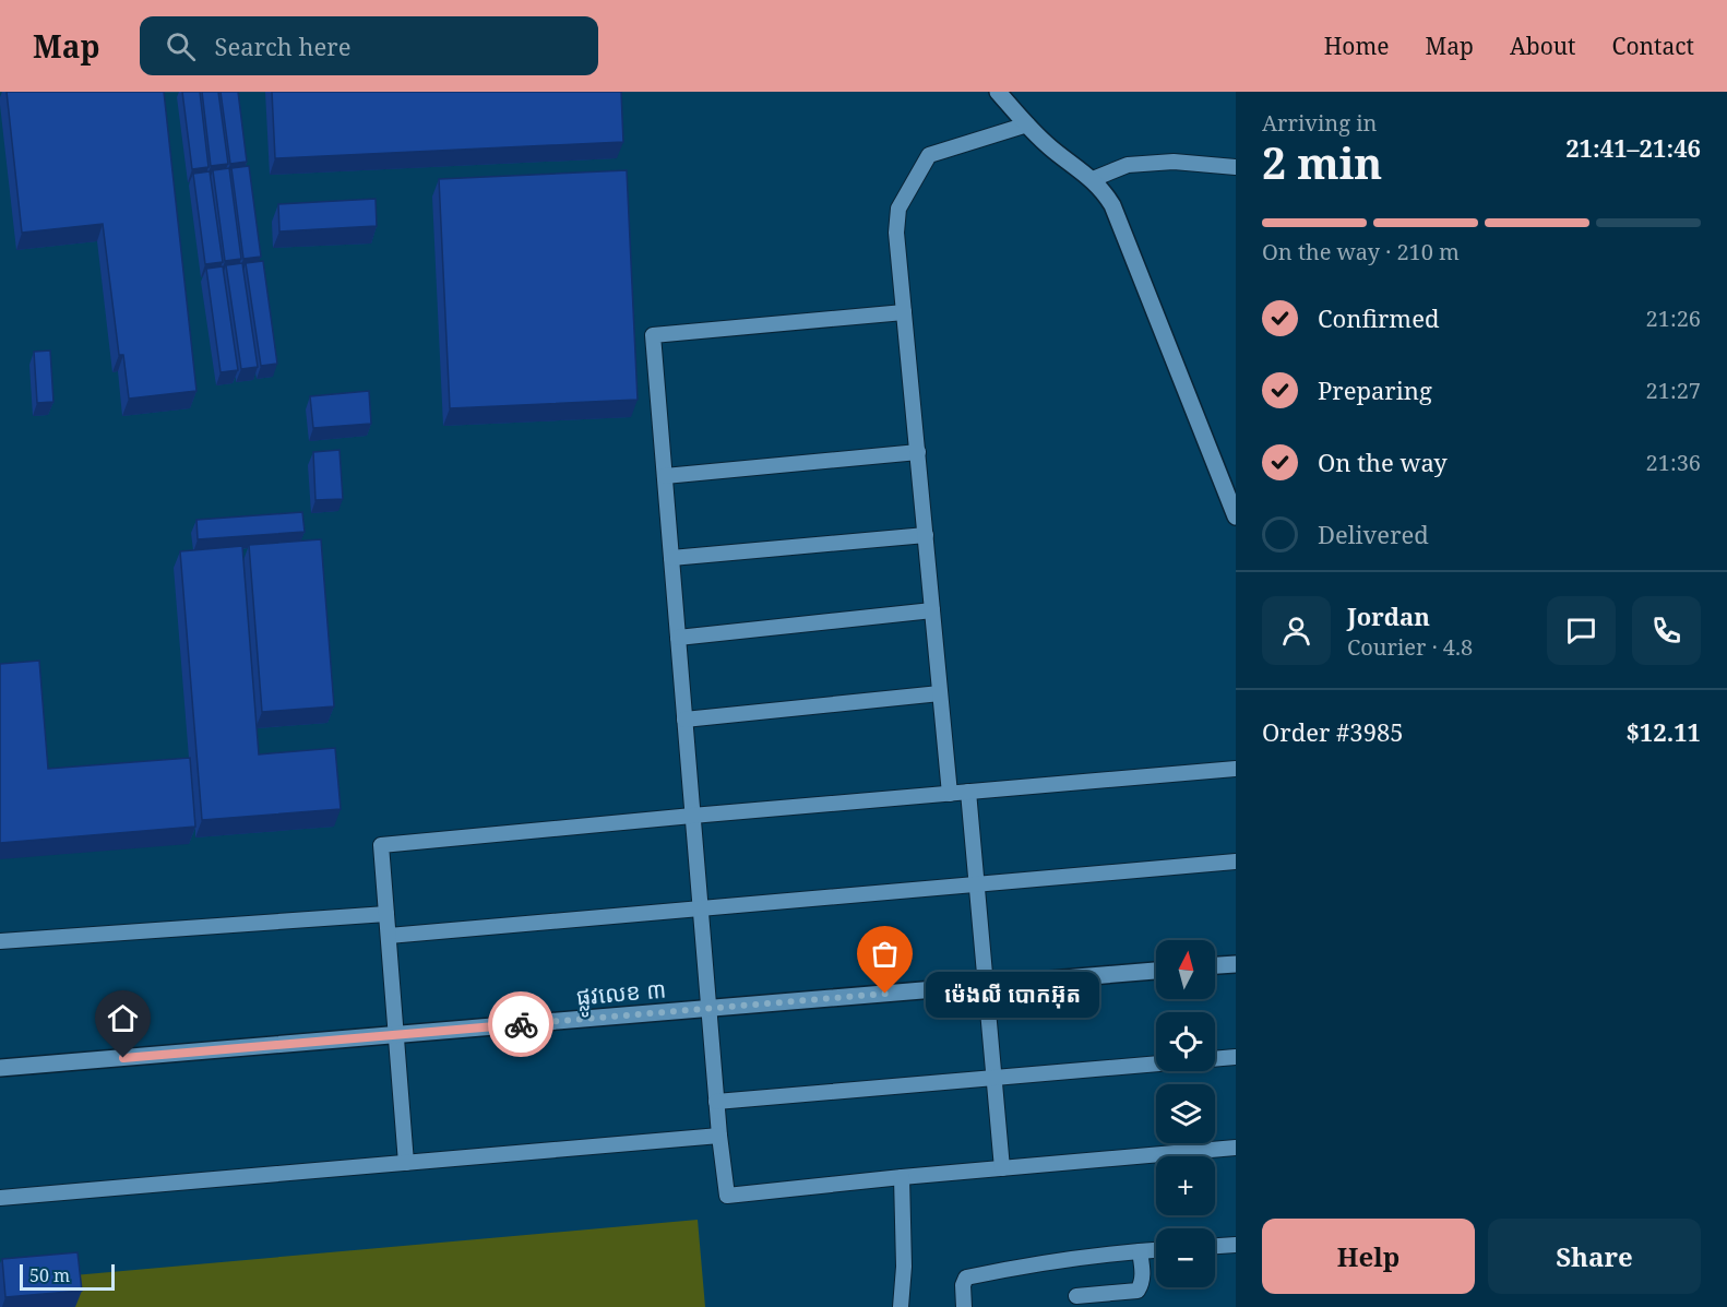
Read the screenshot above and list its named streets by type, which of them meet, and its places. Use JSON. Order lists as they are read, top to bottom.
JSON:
{
  "streets": {
    "street": ["ផ្លូវលេខ ៣"]
  },
  "places": ["ម៉េងលី បោកអ៊ុត"],
  "scale_bar": "50 m",
  "north": "top",
  "page": {
    "header": "Map",
    "search": "Search here",
    "nav": [
      "Home",
      "Map",
      "About",
      "Contact"
    ],
    "heading": ["2 min", "Arriving in", "21:41–21:46"],
    "panel": [
      "Jordan",
      "Courier · 4.8",
      "Order #3985",
      "$12.11"
    ],
    "bar": "On the way · 210 m",
    "list": [
      ["Confirmed", "21:26"],
      ["Preparing", "21:27"],
      ["On the way", "21:36"],
      "Delivered"
    ],
    "map_buttons": ["+", "−"],
    "bubble": "ម៉េងលី បោកអ៊ុត",
    "buttons": ["Help", "Share"],
    "scale": "50 m"
  }
}
